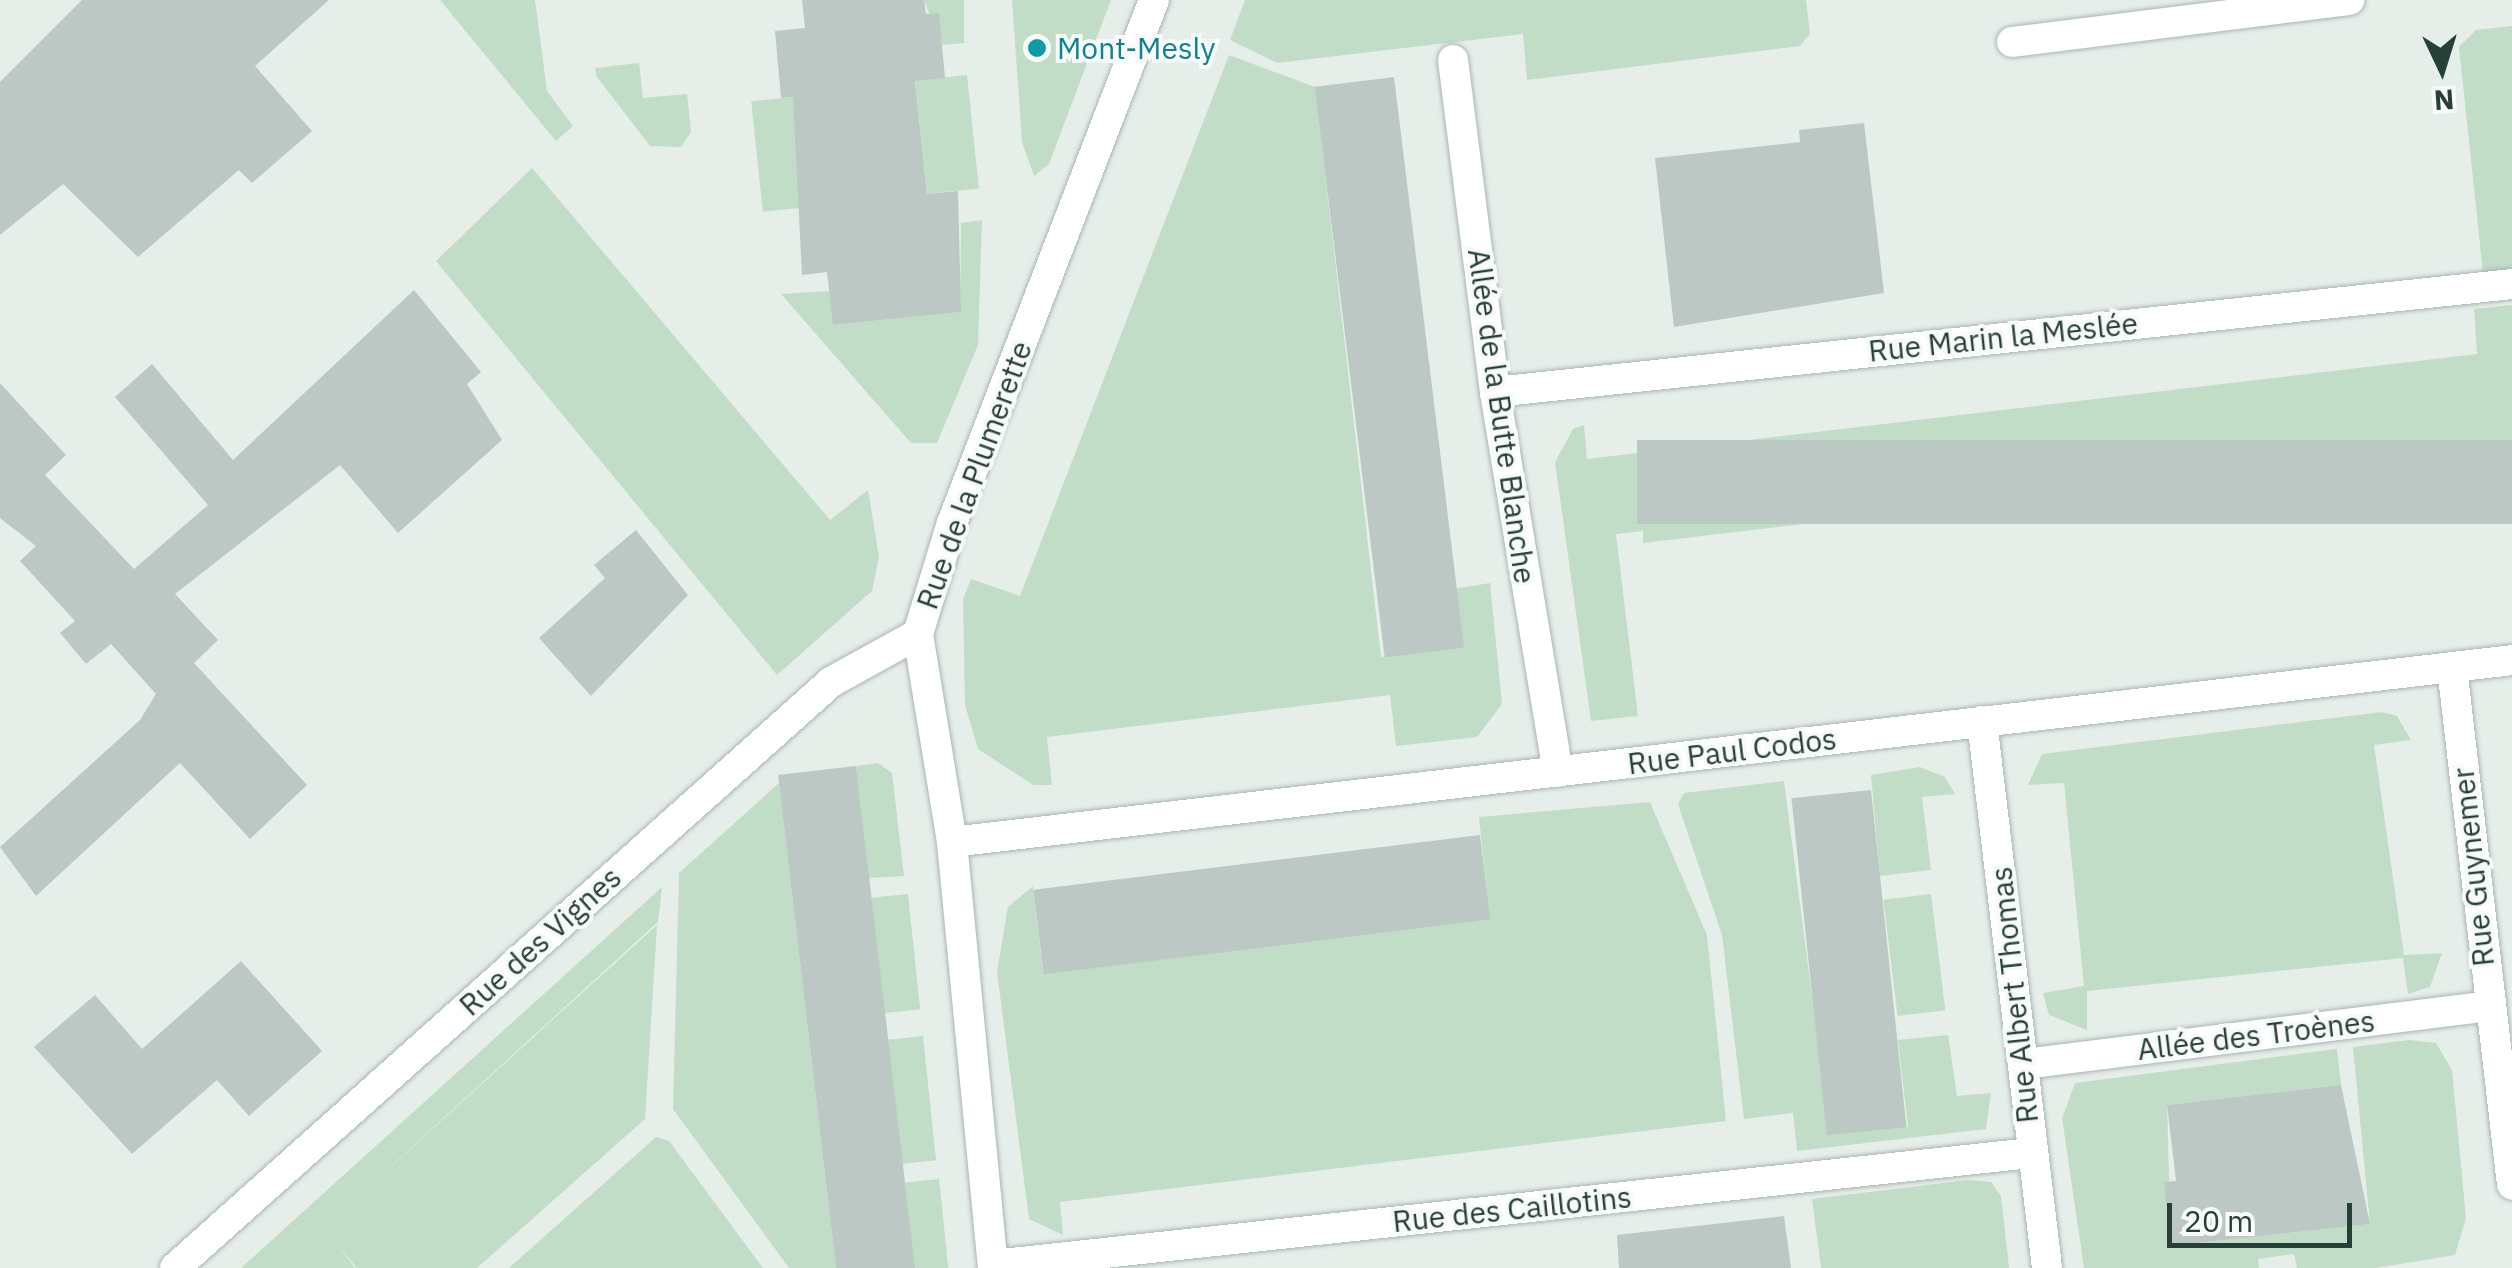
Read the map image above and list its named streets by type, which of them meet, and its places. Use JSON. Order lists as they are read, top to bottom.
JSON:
{
  "streets": {
    "street": [
      "Rue Marin la Meslée",
      "Allée de la Butte Blanche",
      "Rue de la Plumerette",
      "Rue Paul Codos",
      "Rue Guynemer",
      "Rue des Vignes",
      "Rue Albert Thomas",
      "Allée des Troènes",
      "Rue des Caillotins"
    ]
  },
  "crossings": [
    ["Rue Marin la Meslée", "Allée de la Butte Blanche"],
    ["Allée de la Butte Blanche", "Rue Paul Codos"],
    ["Rue de la Plumerette", "Rue Paul Codos"],
    ["Rue de la Plumerette", "Rue des Vignes"],
    ["Rue de la Plumerette", "Rue des Caillotins"],
    ["Rue Paul Codos", "Rue Guynemer"],
    ["Rue Paul Codos", "Rue Albert Thomas"],
    ["Rue Guynemer", "Allée des Troènes"],
    ["Rue Albert Thomas", "Allée des Troènes"],
    ["Rue Albert Thomas", "Rue des Caillotins"]
  ],
  "places": ["Mont-Mesly"],
  "scale_bar": "20 m",
  "north": "bottom"
}
